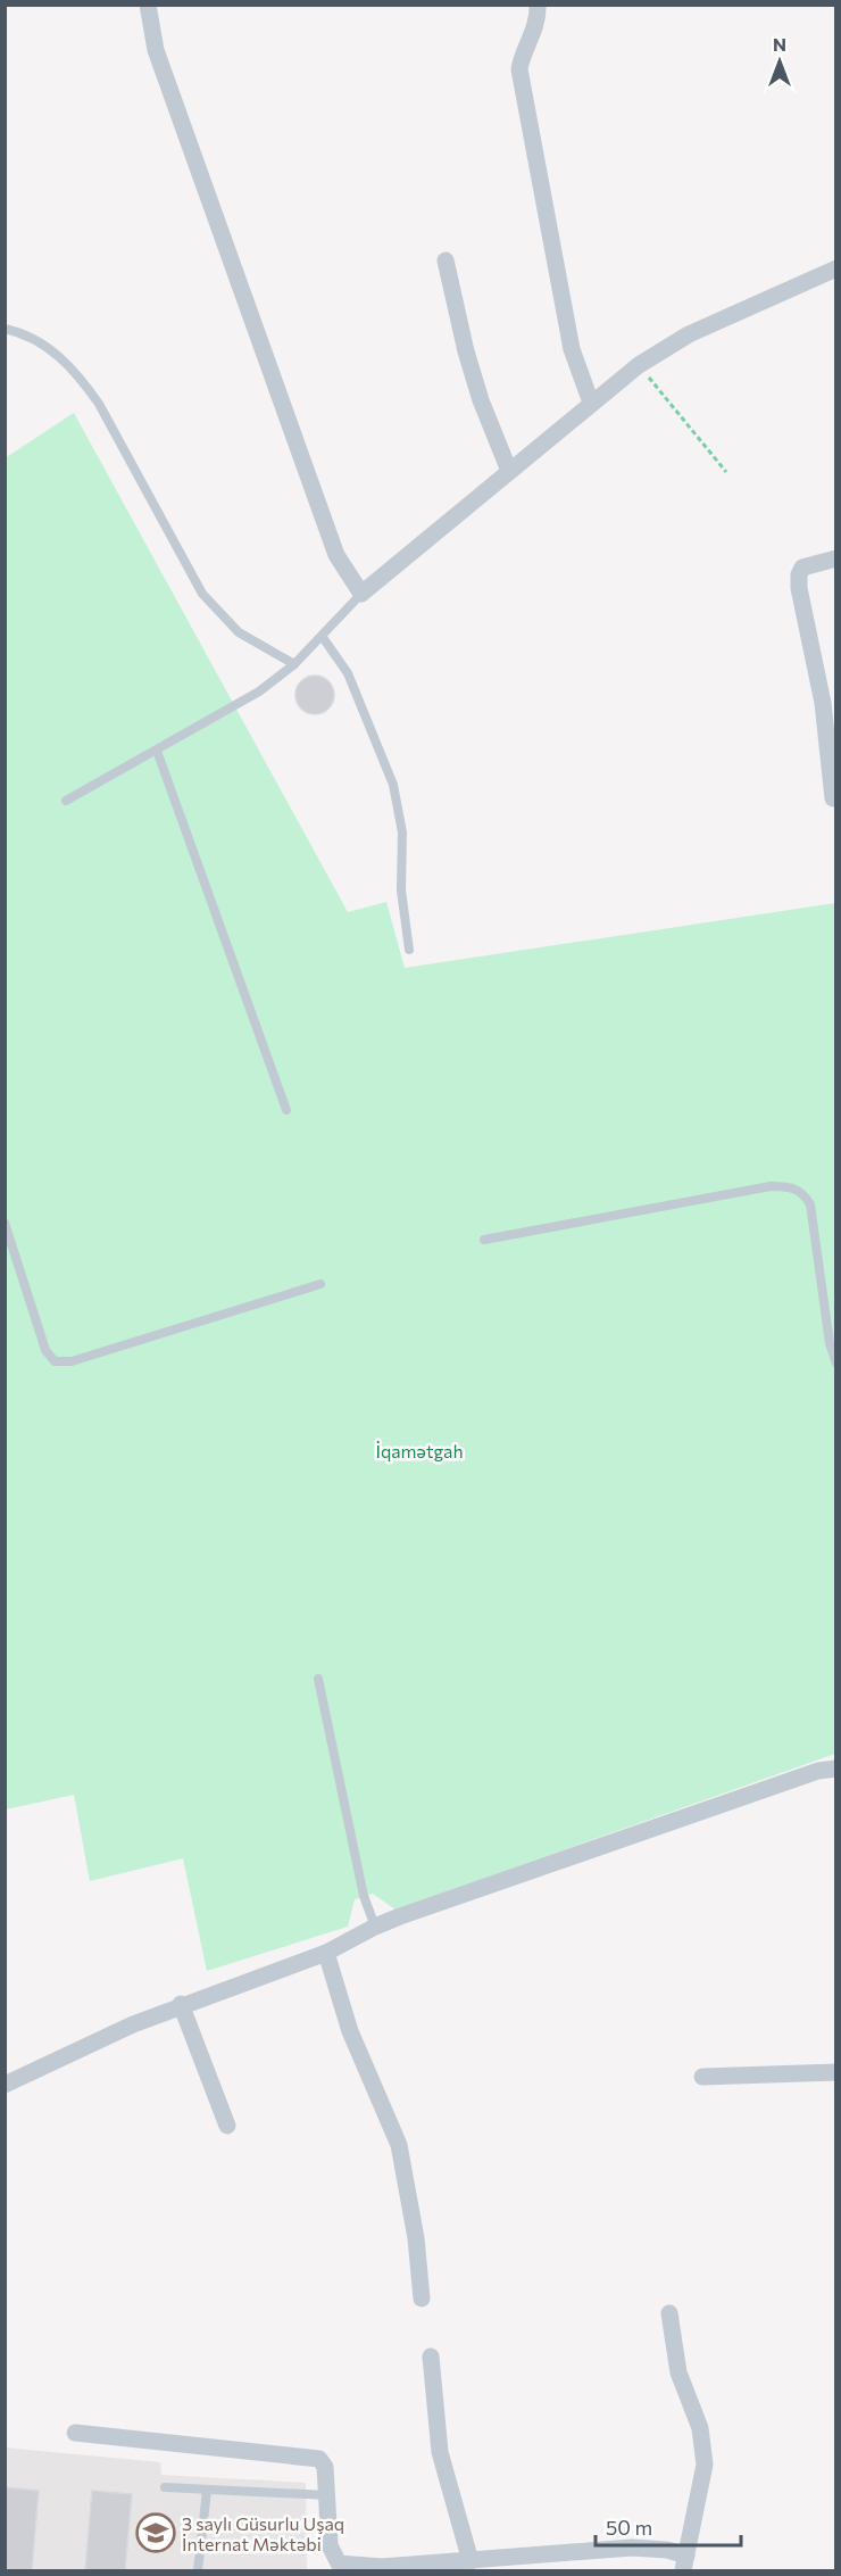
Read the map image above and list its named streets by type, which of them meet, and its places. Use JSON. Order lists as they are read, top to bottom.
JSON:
{
  "parks": ["İqamətgah"],
  "places": {
    "school or university": ["3 saylı Güsurlu Uşaq İnternat Məktəbi"]
  },
  "scale_bar": "50 m",
  "north": "top"
}
